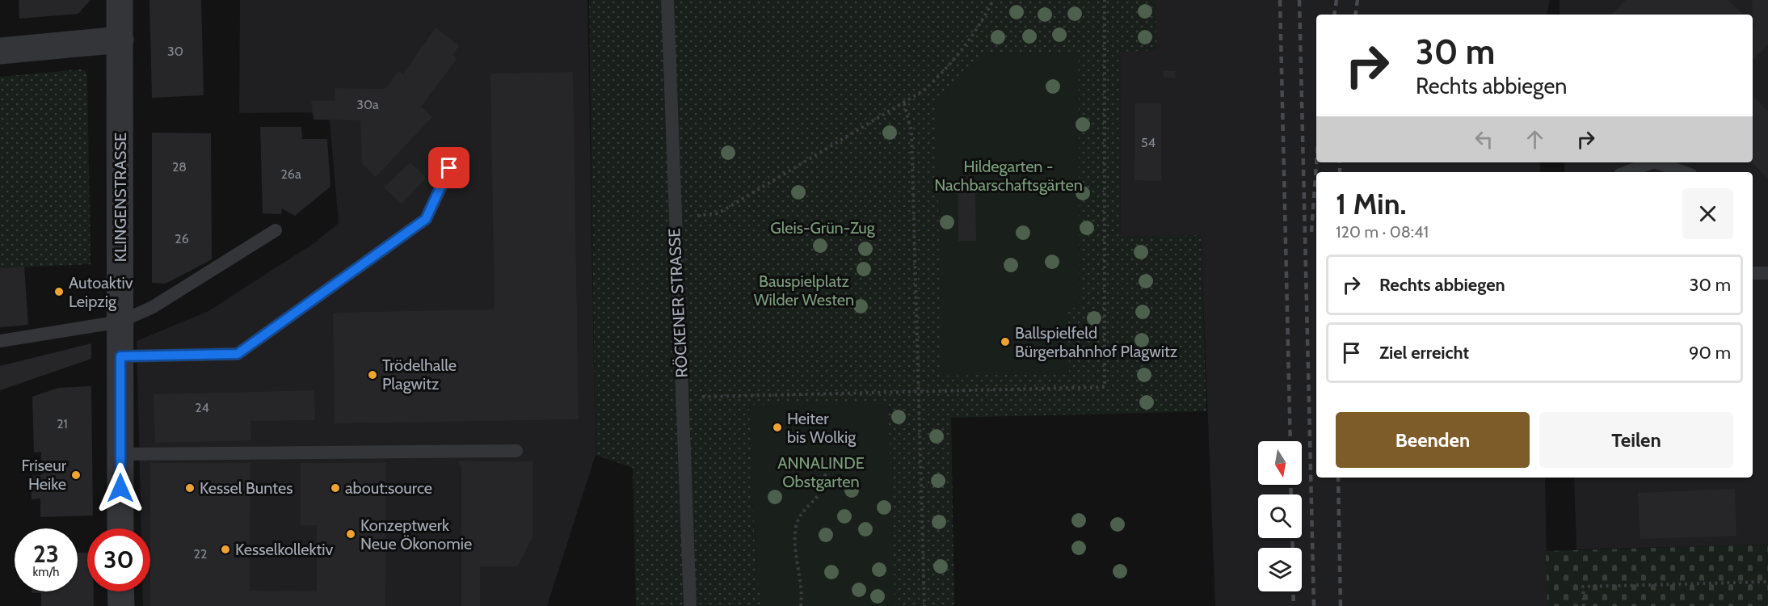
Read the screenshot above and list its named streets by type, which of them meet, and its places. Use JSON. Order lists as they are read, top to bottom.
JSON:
{
  "streets": {
    "street": ["KLINGENSTRASSE"],
    "lane": ["RÖCKENER STRASSE"]
  },
  "parks": [
    "Hildegarten - Nachbarschaftsgärten",
    "Gleis-Grün-Zug",
    "Bauspielplatz Wilder Westen",
    "ANNALINDE Obstgarten"
  ],
  "places": [
    "Autoaktiv Leipzig",
    "Ballspielfeld Bürgerbahnhof Plagwitz",
    "Trödelhalle Plagwitz",
    "Heiter bis Wolkig",
    "Friseur Heike",
    "Kessel Buntes",
    "about:source",
    "Konzeptwerk Neue Ökonomie",
    "Kesselkollektiv"
  ],
  "house_numbers": [
    "30",
    "30a",
    "54",
    "28",
    "26a",
    "26",
    "24",
    "21",
    "22"
  ],
  "north": "bottom",
  "page": {
    "turn": ["30 m", "Rechts abbiegen"],
    "heading": ["1 Min.", "120 m · 08:41"],
    "list": [
      {
        "name": "Rechts abbiegen",
        "value": "30 m"
      },
      {
        "name": "Ziel erreicht",
        "value": "90 m"
      }
    ],
    "buttons": ["Beenden", "Teilen"],
    "speed": "23 km/h",
    "limit": "30"
  }
}
